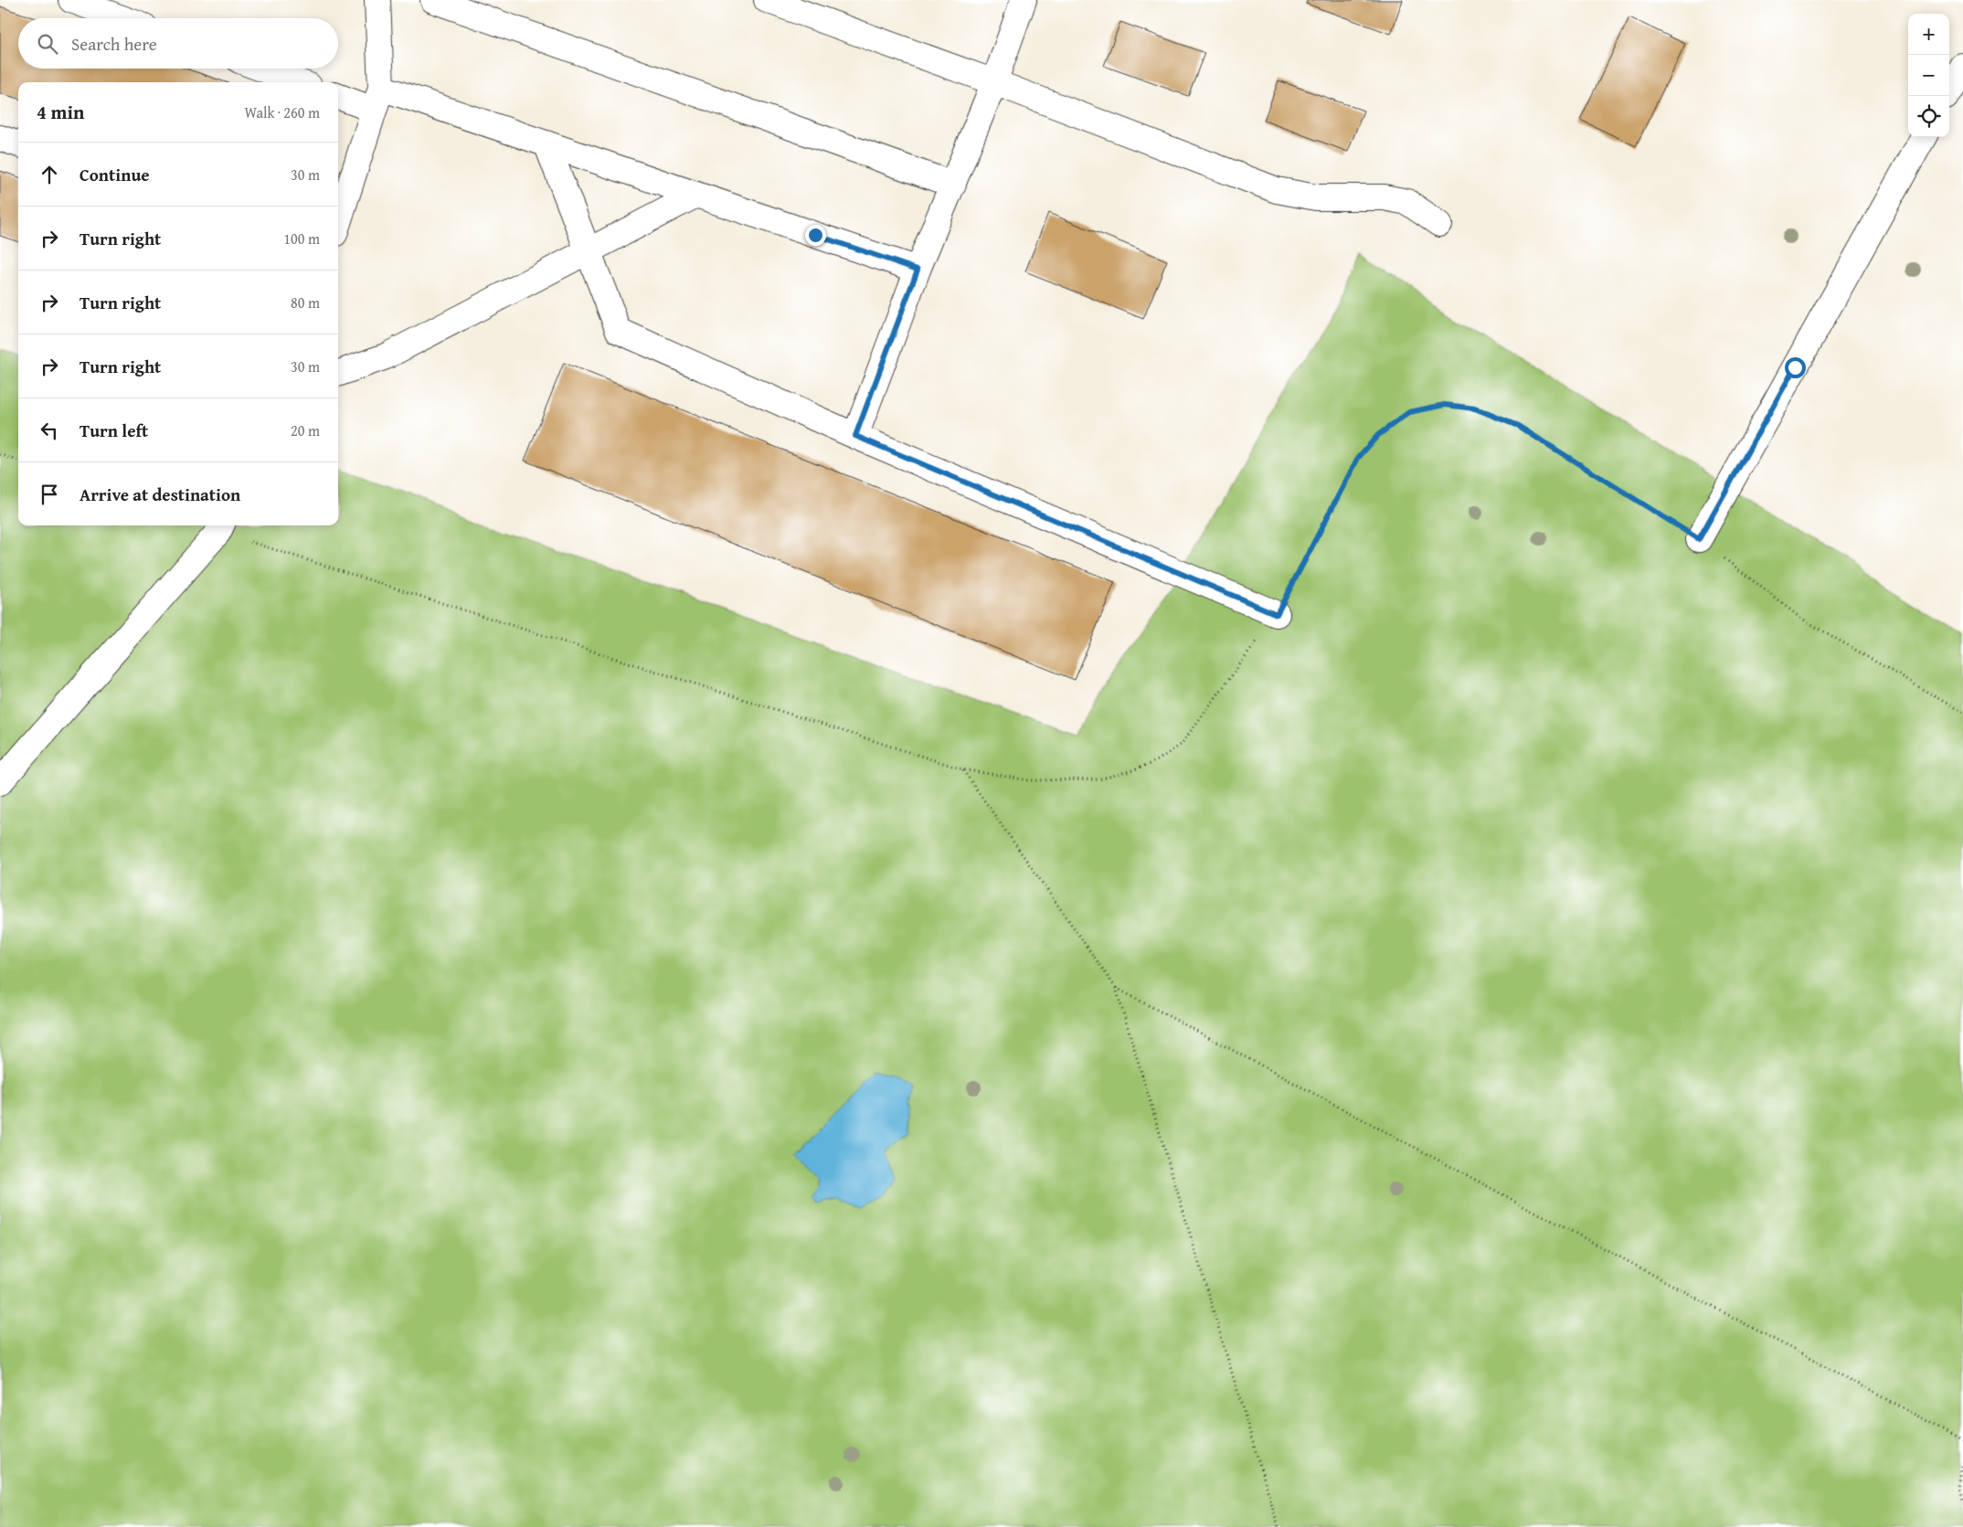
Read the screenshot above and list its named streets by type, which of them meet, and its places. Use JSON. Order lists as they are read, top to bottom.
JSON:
{
  "page": {
    "map_buttons": ["+", "−"],
    "search": "Search here",
    "heading": ["4 min", "Walk · 260 m"],
    "list": [
      ["Continue", "30 m"],
      ["Turn right", "100 m"],
      ["Turn right", "80 m"],
      ["Turn right", "30 m"],
      ["Turn left", "20 m"],
      "Arrive at destination"
    ]
  }
}
